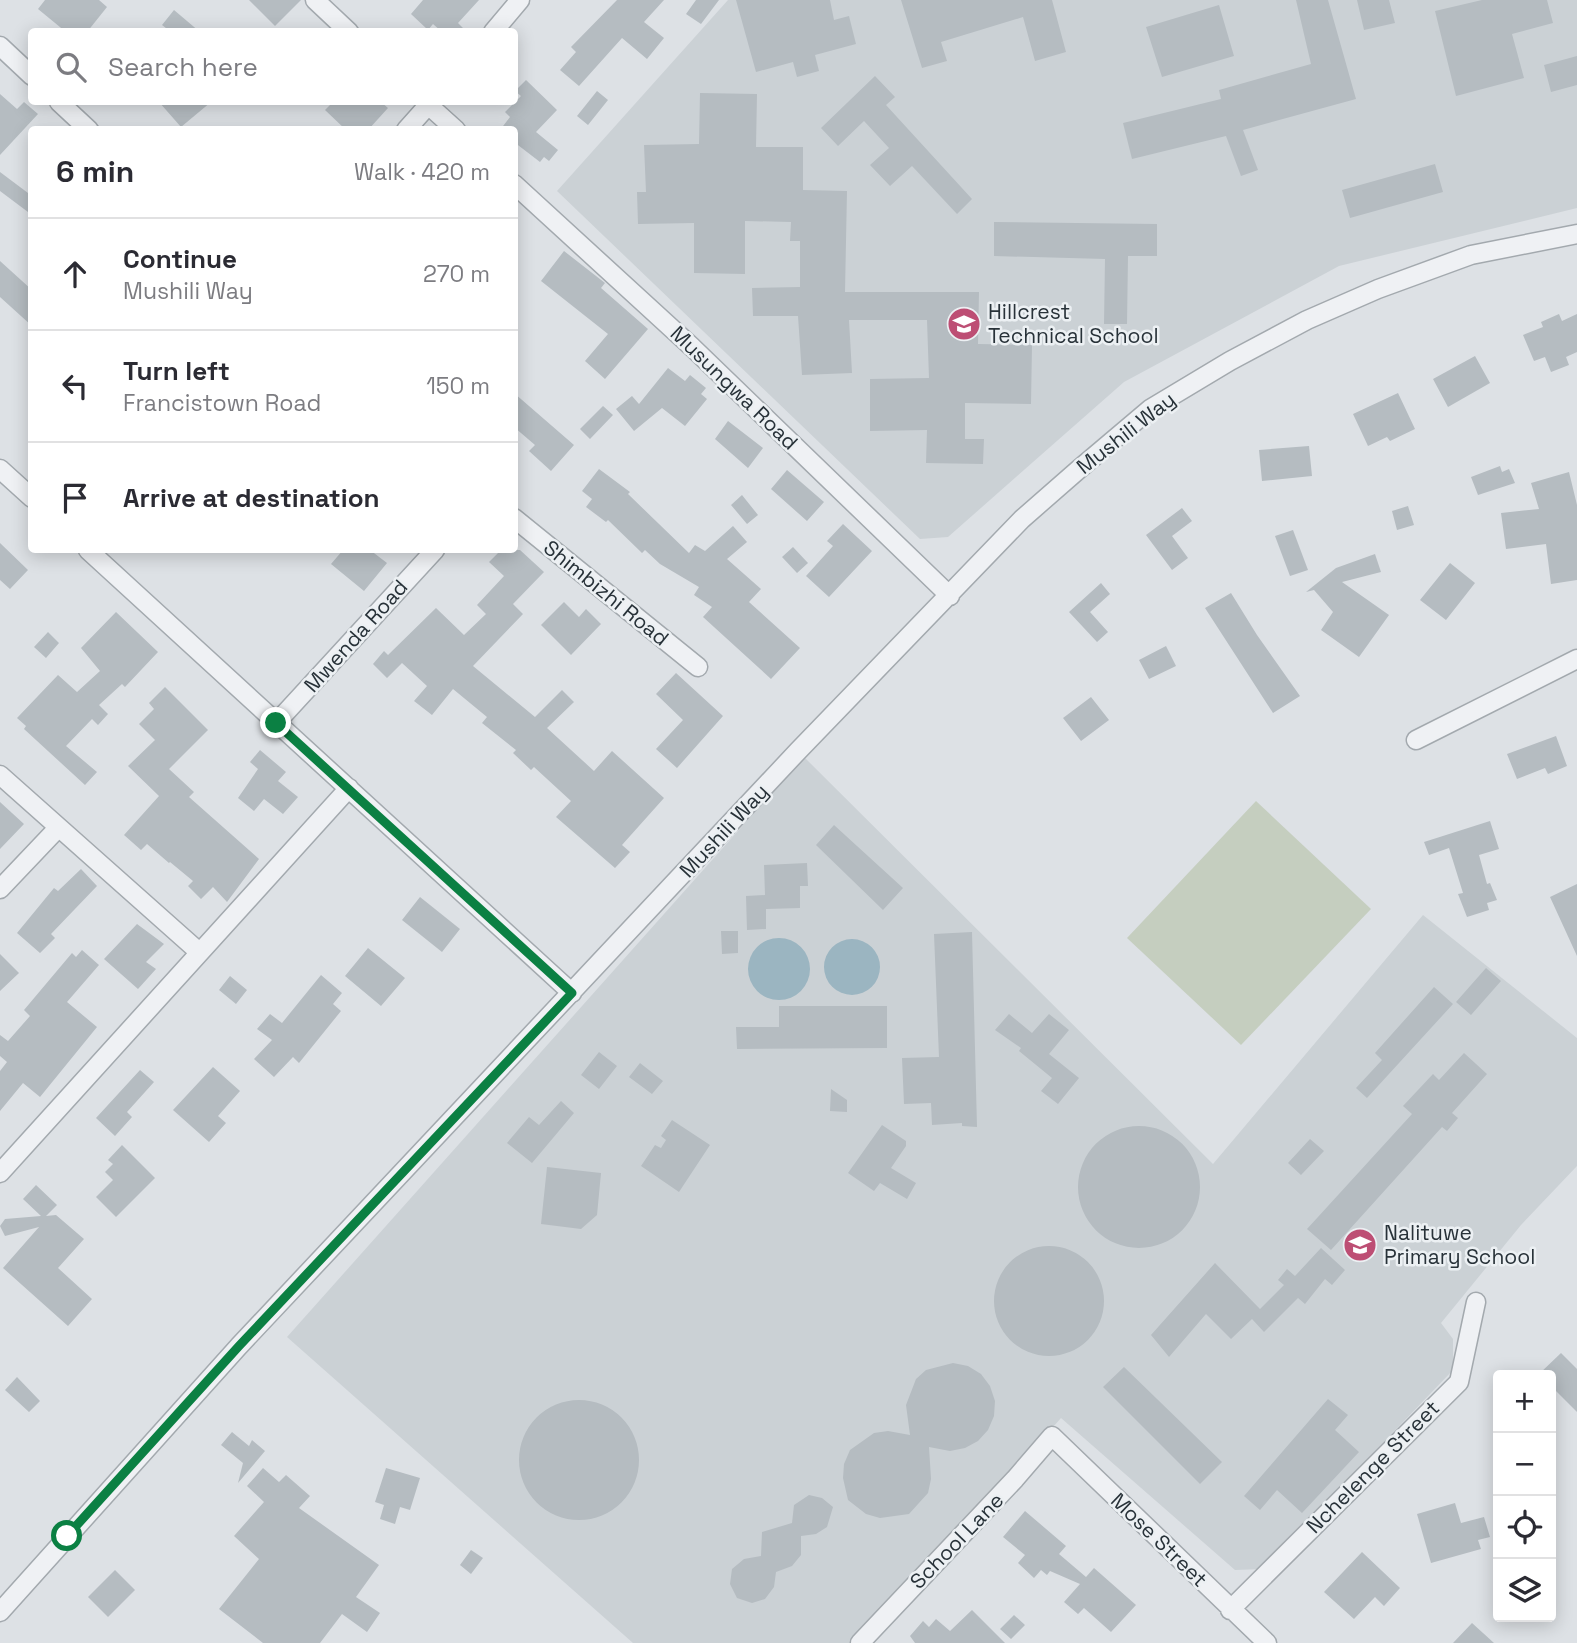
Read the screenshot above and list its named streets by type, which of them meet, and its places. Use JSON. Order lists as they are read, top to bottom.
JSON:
{
  "streets": {
    "street": [
      "Musungwa Road",
      "Mushili Way",
      "Shimbizhi Road",
      "Mwenda Road",
      "Nchelenge Street",
      "Mose Street",
      "School Lane"
    ]
  },
  "crossings": [
    ["Musungwa Road", "Mushili Way"],
    ["Nchelenge Street", "Mose Street"],
    ["Mose Street", "School Lane"]
  ],
  "places": {
    "school or university": ["Hillcrest Technical School", "Nalituwe Primary School"]
  },
  "page": {
    "search": "Search here",
    "heading": ["6 min", "Walk · 420 m"],
    "list": [
      ["Continue", "Mushili Way", "270 m"],
      ["Turn left", "Francistown Road", "150 m"],
      "Arrive at destination"
    ],
    "map_buttons": ["+", "−"]
  }
}
